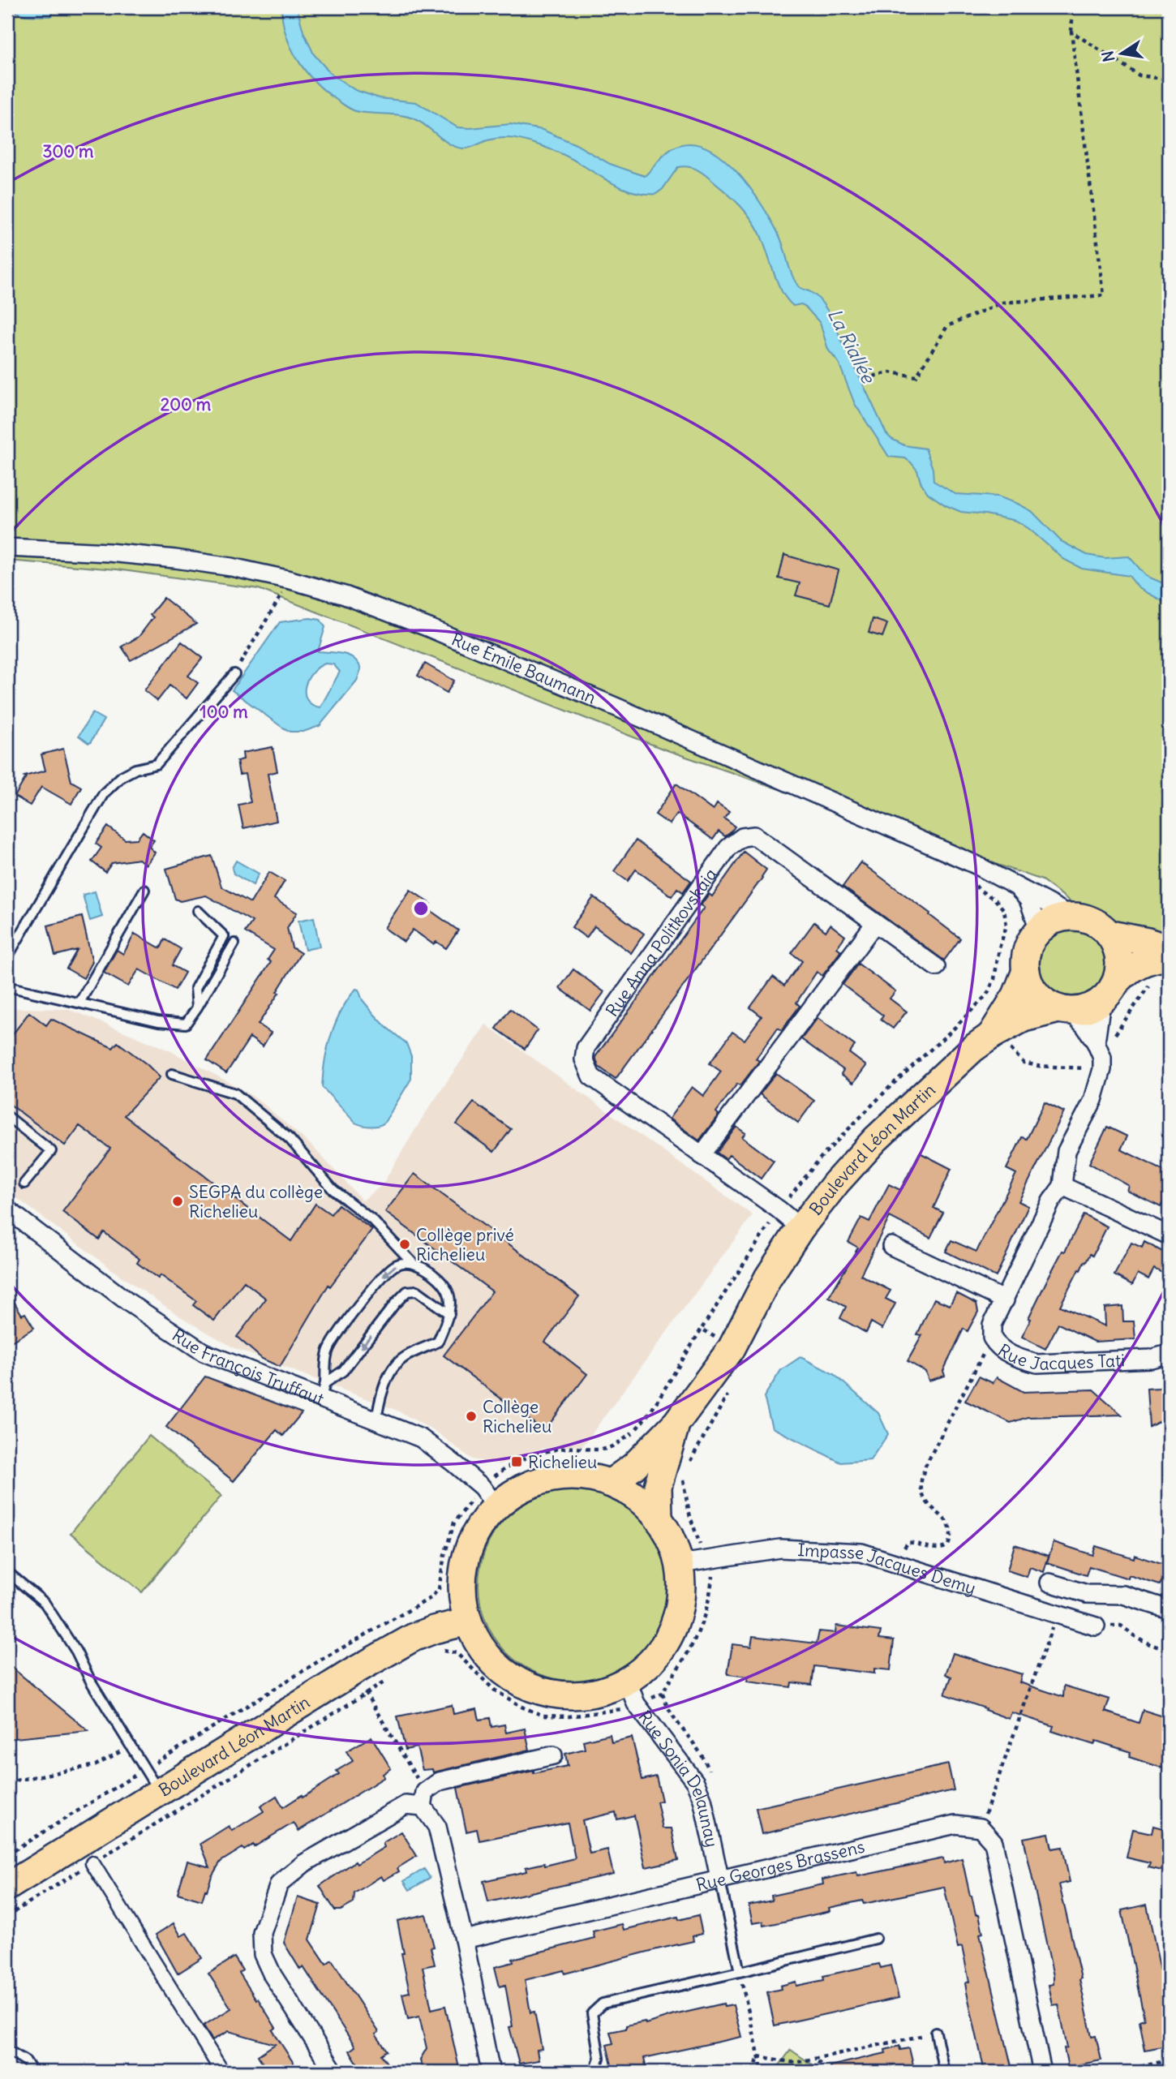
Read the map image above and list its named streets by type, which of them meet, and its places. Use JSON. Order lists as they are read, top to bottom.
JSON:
{
  "streets": {
    "main road": ["Boulevard Léon Martin"],
    "street": [
      "Rue Émile Baumann",
      "Rue Anna Politkovskaia",
      "Rue Jacques Tati",
      "Rue François Truffaut",
      "Impasse Jacques Demy",
      "Rue Sonia Delaunay",
      "Rue Georges Brassens"
    ]
  },
  "crossings": [
    ["Rue Émile Baumann", "Boulevard Léon Martin"],
    ["Rue Émile Baumann", "Rue Jacques Tati"],
    ["Rue Anna Politkovskaia", "Boulevard Léon Martin"],
    ["Boulevard Léon Martin", "Rue Jacques Tati"],
    ["Rue Sonia Delaunay", "Rue Georges Brassens"]
  ],
  "water": ["La Riallée"],
  "places": {
    "other": ["SEGPA du collège Richelieu", "Collège privé Richelieu", "Collège Richelieu"],
    "transit": ["Richelieu"]
  },
  "north": "left",
  "rings": ["300 m", "200 m", "100 m"]
}
